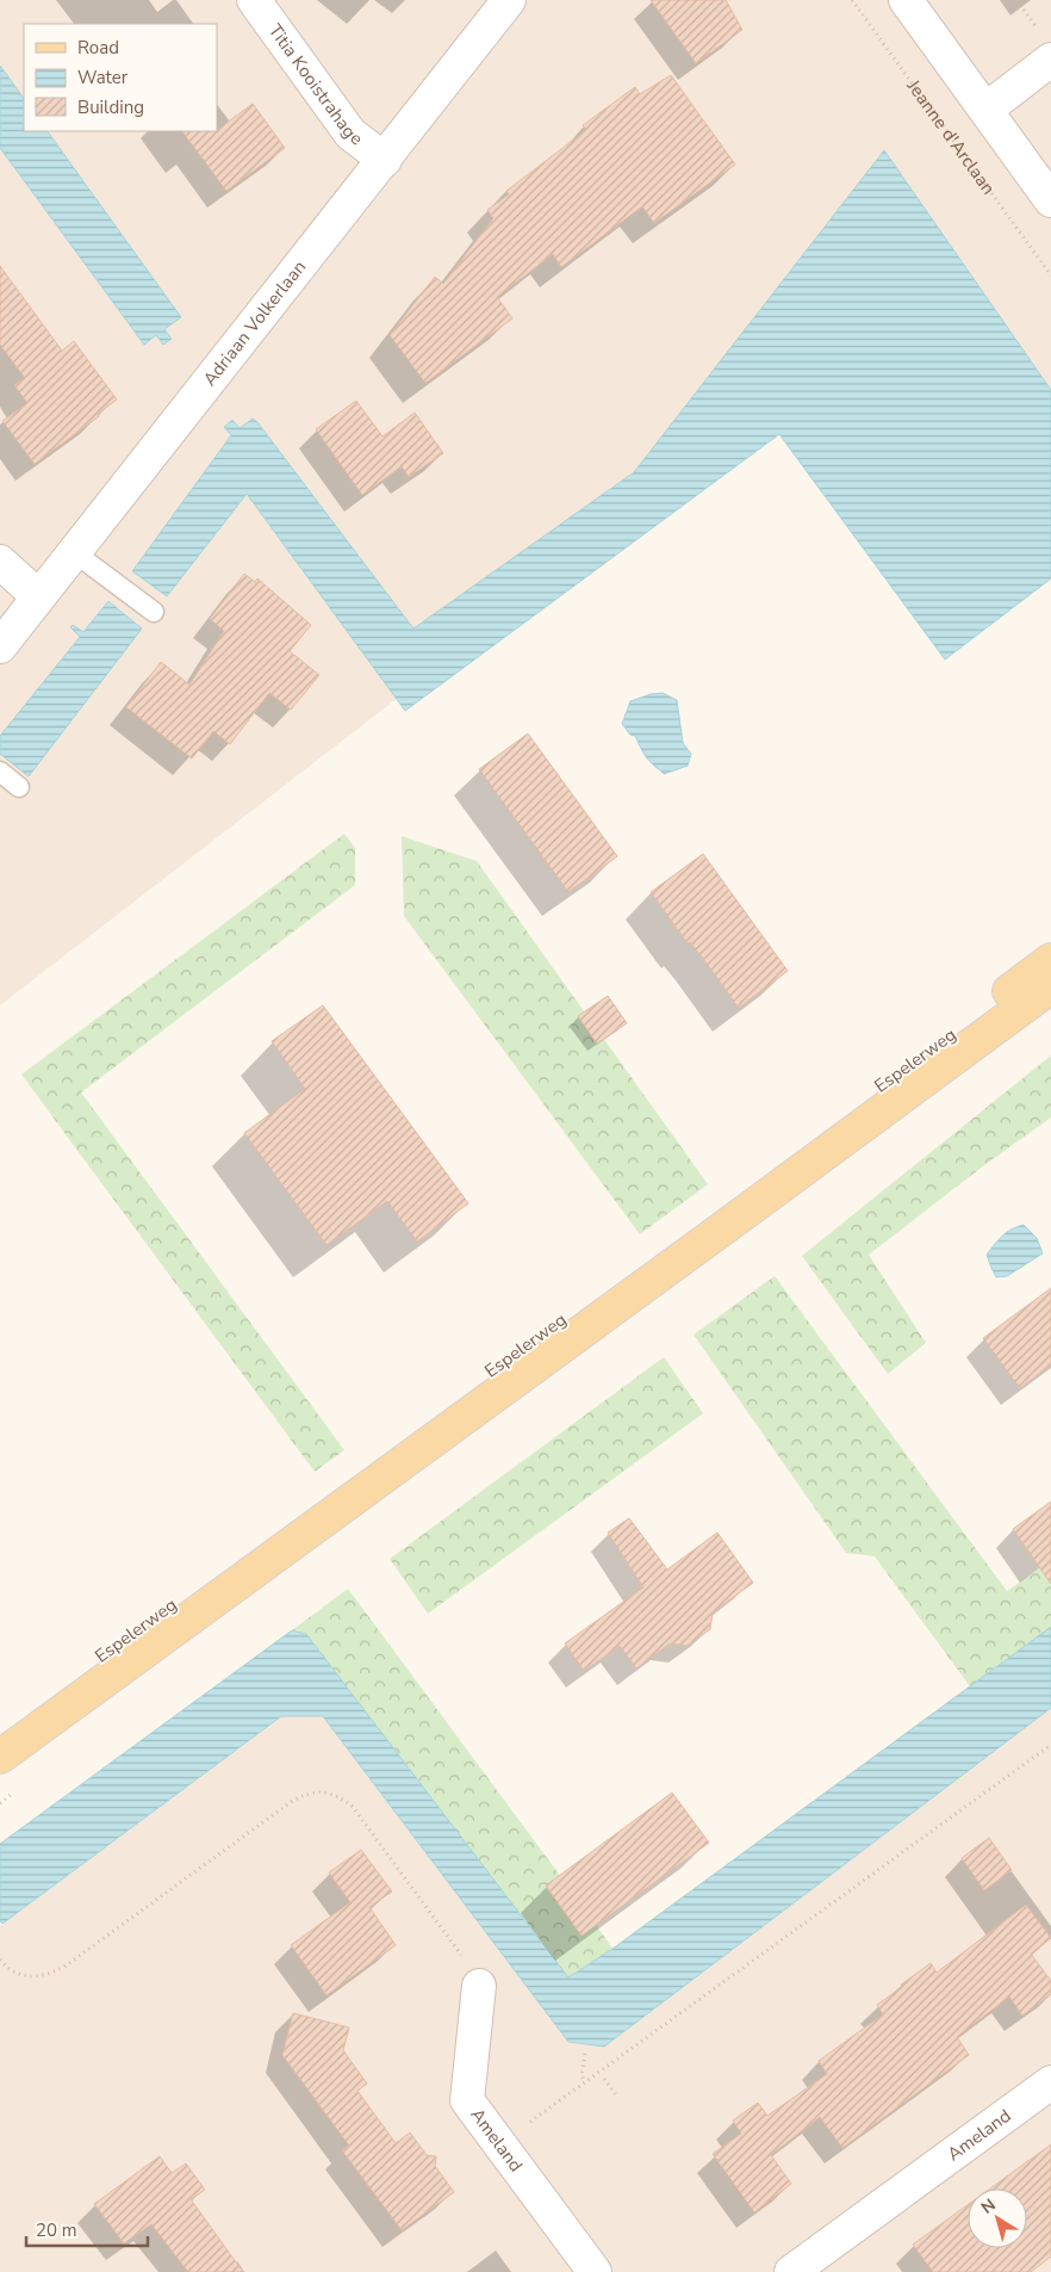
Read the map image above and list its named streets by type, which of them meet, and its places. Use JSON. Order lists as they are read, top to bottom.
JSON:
{
  "streets": {
    "main road": ["Espelerweg"],
    "street": ["Titia Kooistrahage", "Adriaan Volkerlaan", "Ameland"],
    "path": ["Jeanne d'Arclaan"]
  },
  "crossings": [
    ["Titia Kooistrahage", "Adriaan Volkerlaan"]
  ],
  "legend": ["Road", "Water", "Building"],
  "scale_bar": "20 m",
  "north": "top left"
}
